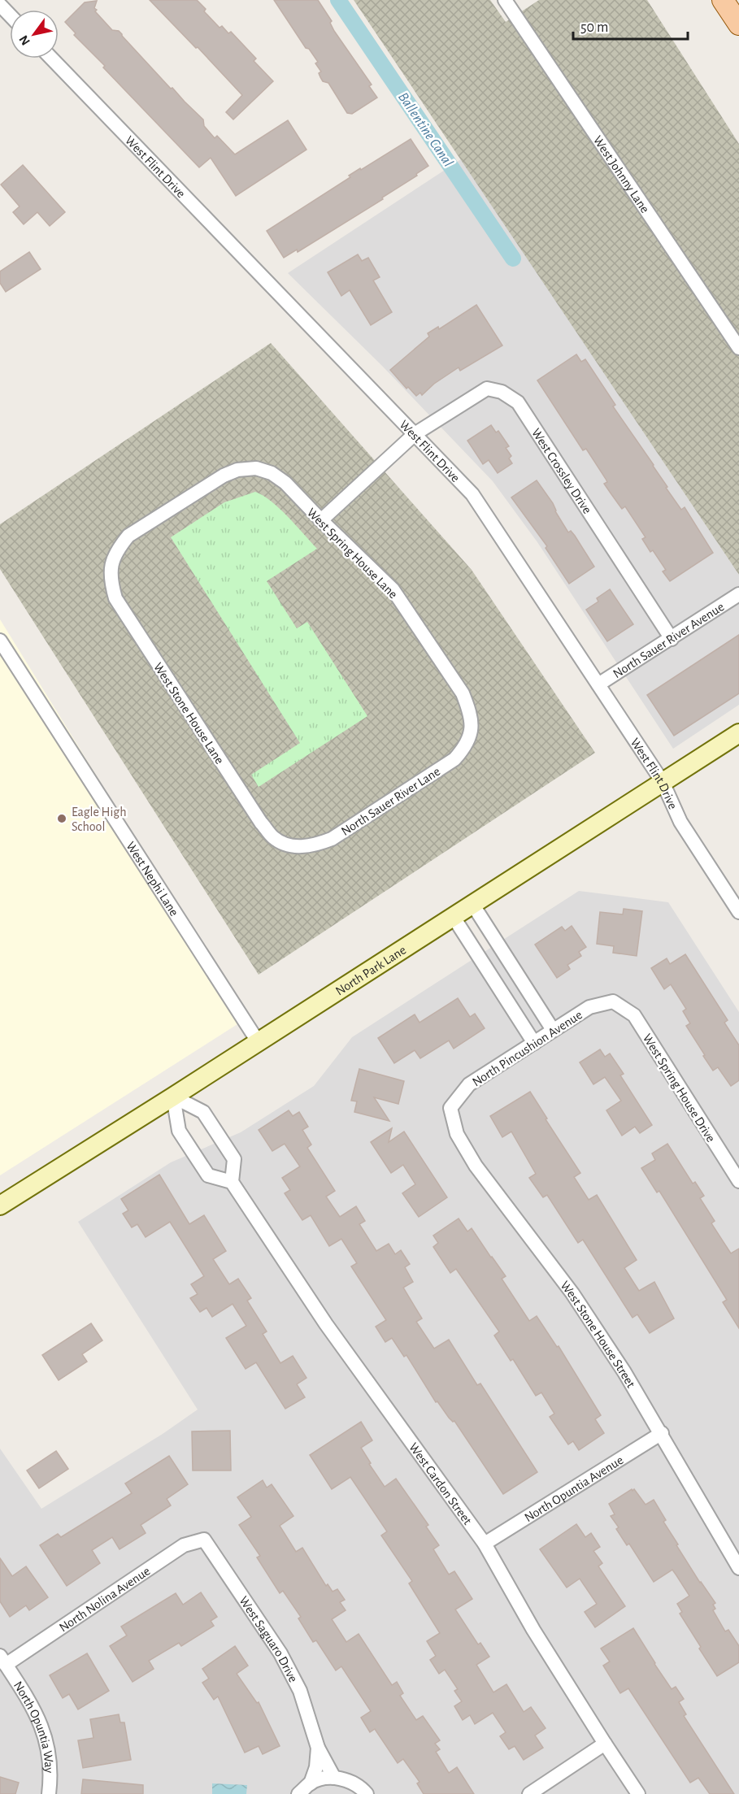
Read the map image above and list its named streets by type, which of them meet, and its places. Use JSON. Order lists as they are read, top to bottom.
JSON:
{
  "streets": {
    "street": [
      "West Flint Drive",
      "West Johnny Lane",
      "West Crossley Drive",
      "West Spring House Lane",
      "North Sauer River Avenue",
      "West Stone House Lane",
      "North Sauer River Lane",
      "West Nephi Lane",
      "North Park Lane",
      "North Pincushion Avenue",
      "West Spring House Drive",
      "West Stone House Street",
      "West Cardon Street",
      "North Opuntia Avenue",
      "North Nolina Avenue",
      "West Saguaro Drive",
      "North Opuntia Way"
    ]
  },
  "crossings": [
    ["West Flint Drive", "West Crossley Drive"],
    ["West Flint Drive", "North Sauer River Avenue"],
    ["West Flint Drive", "North Park Lane"],
    ["West Crossley Drive", "North Sauer River Avenue"],
    ["West Spring House Lane", "West Stone House Lane"],
    ["West Spring House Lane", "North Sauer River Lane"],
    ["West Stone House Lane", "North Sauer River Lane"],
    ["West Nephi Lane", "North Park Lane"],
    ["North Pincushion Avenue", "West Spring House Drive"],
    ["North Pincushion Avenue", "West Stone House Street"],
    ["West Stone House Street", "North Opuntia Avenue"],
    ["West Cardon Street", "North Opuntia Avenue"],
    ["North Nolina Avenue", "West Saguaro Drive"],
    ["North Nolina Avenue", "North Opuntia Way"]
  ],
  "water": ["Ballentine Canal"],
  "places": ["Eagle High School"],
  "scale_bar": "50 m",
  "north": "bottom left"
}
